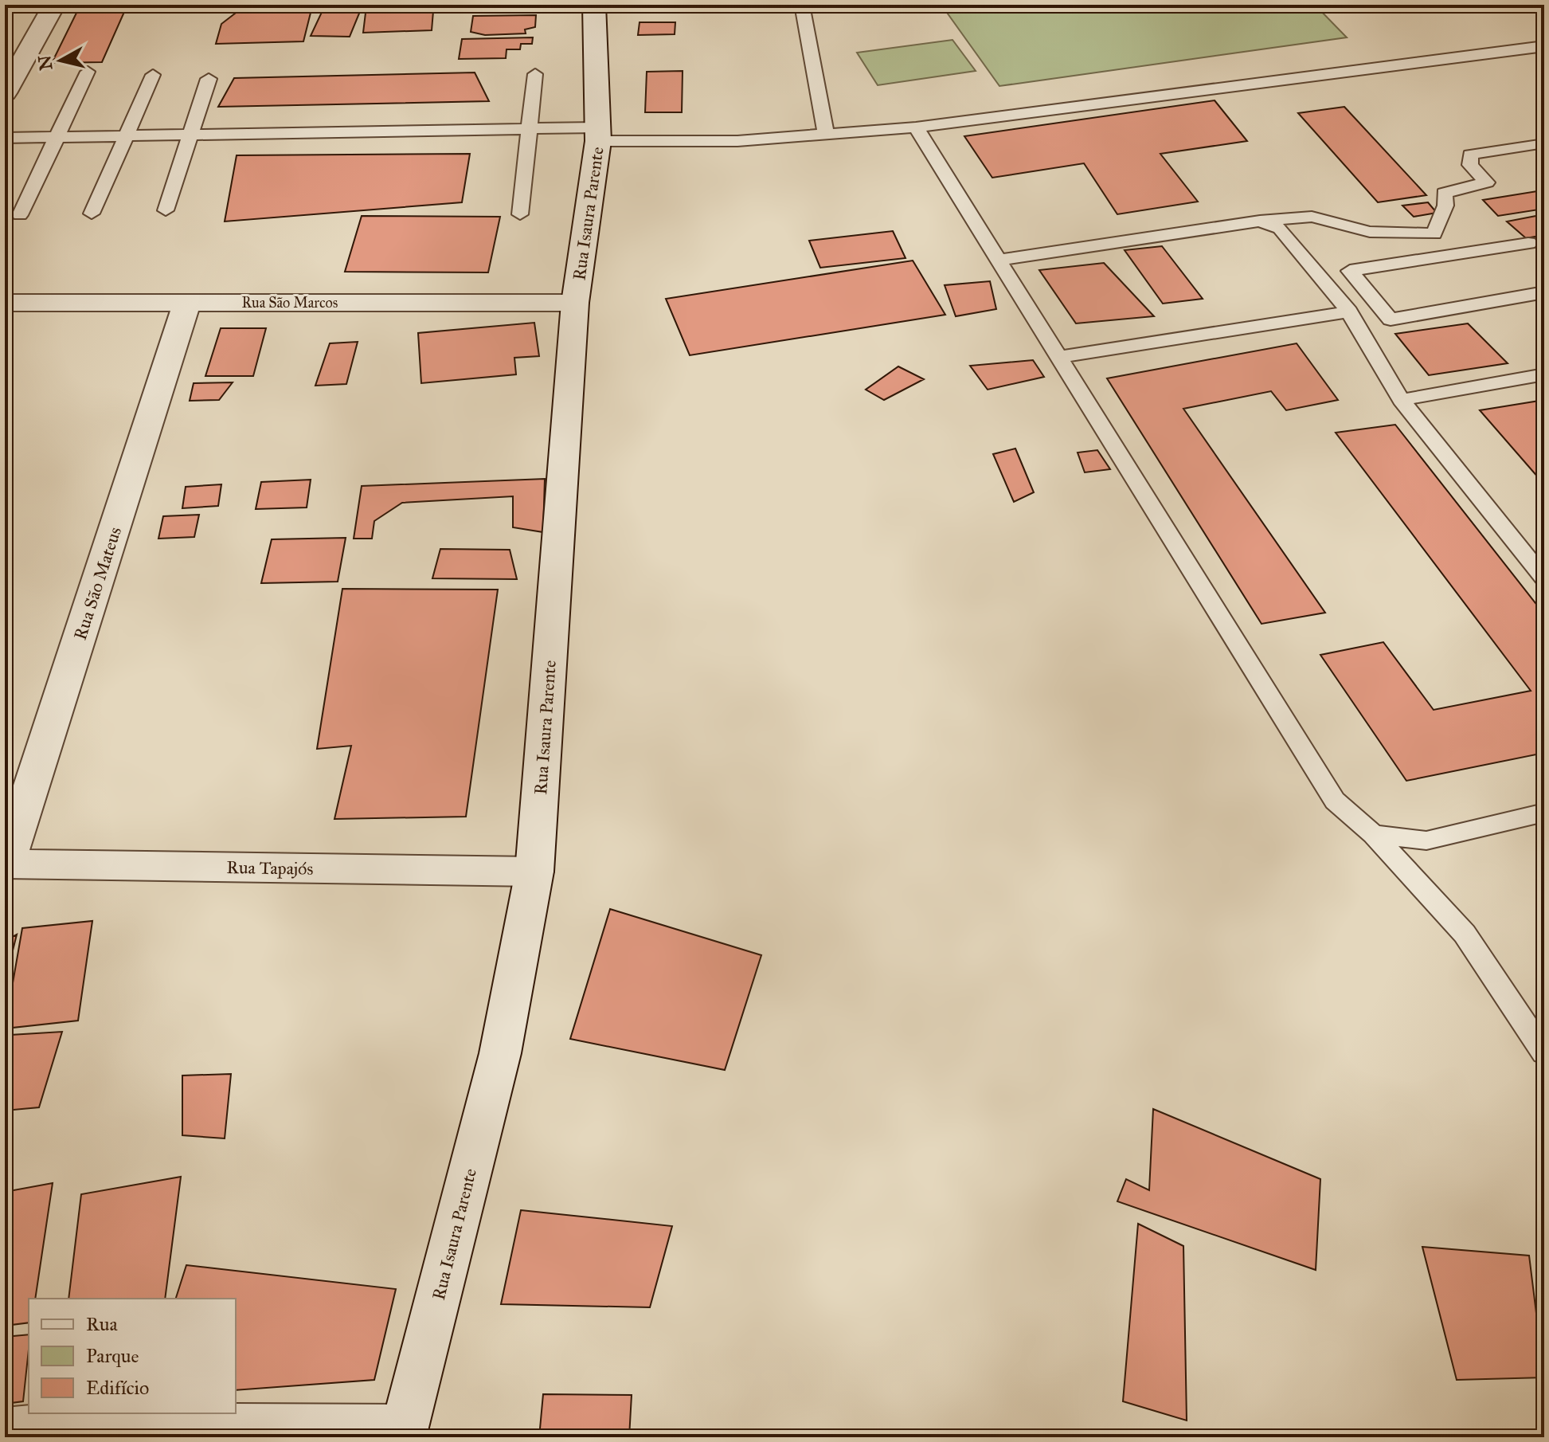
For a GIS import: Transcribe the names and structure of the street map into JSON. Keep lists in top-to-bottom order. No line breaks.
{"streets":{"street":["Rua Isaura Parente","Rua São Marcos","Rua São Mateus","Rua Tapajós"]},"crossings":[["Rua Isaura Parente","Rua São Marcos"],["Rua Isaura Parente","Rua Tapajós"],["Rua São Marcos","Rua São Mateus"],["Rua São Mateus","Rua Tapajós"]],"legend":["Rua","Parque","Edifício"],"north":"left"}
